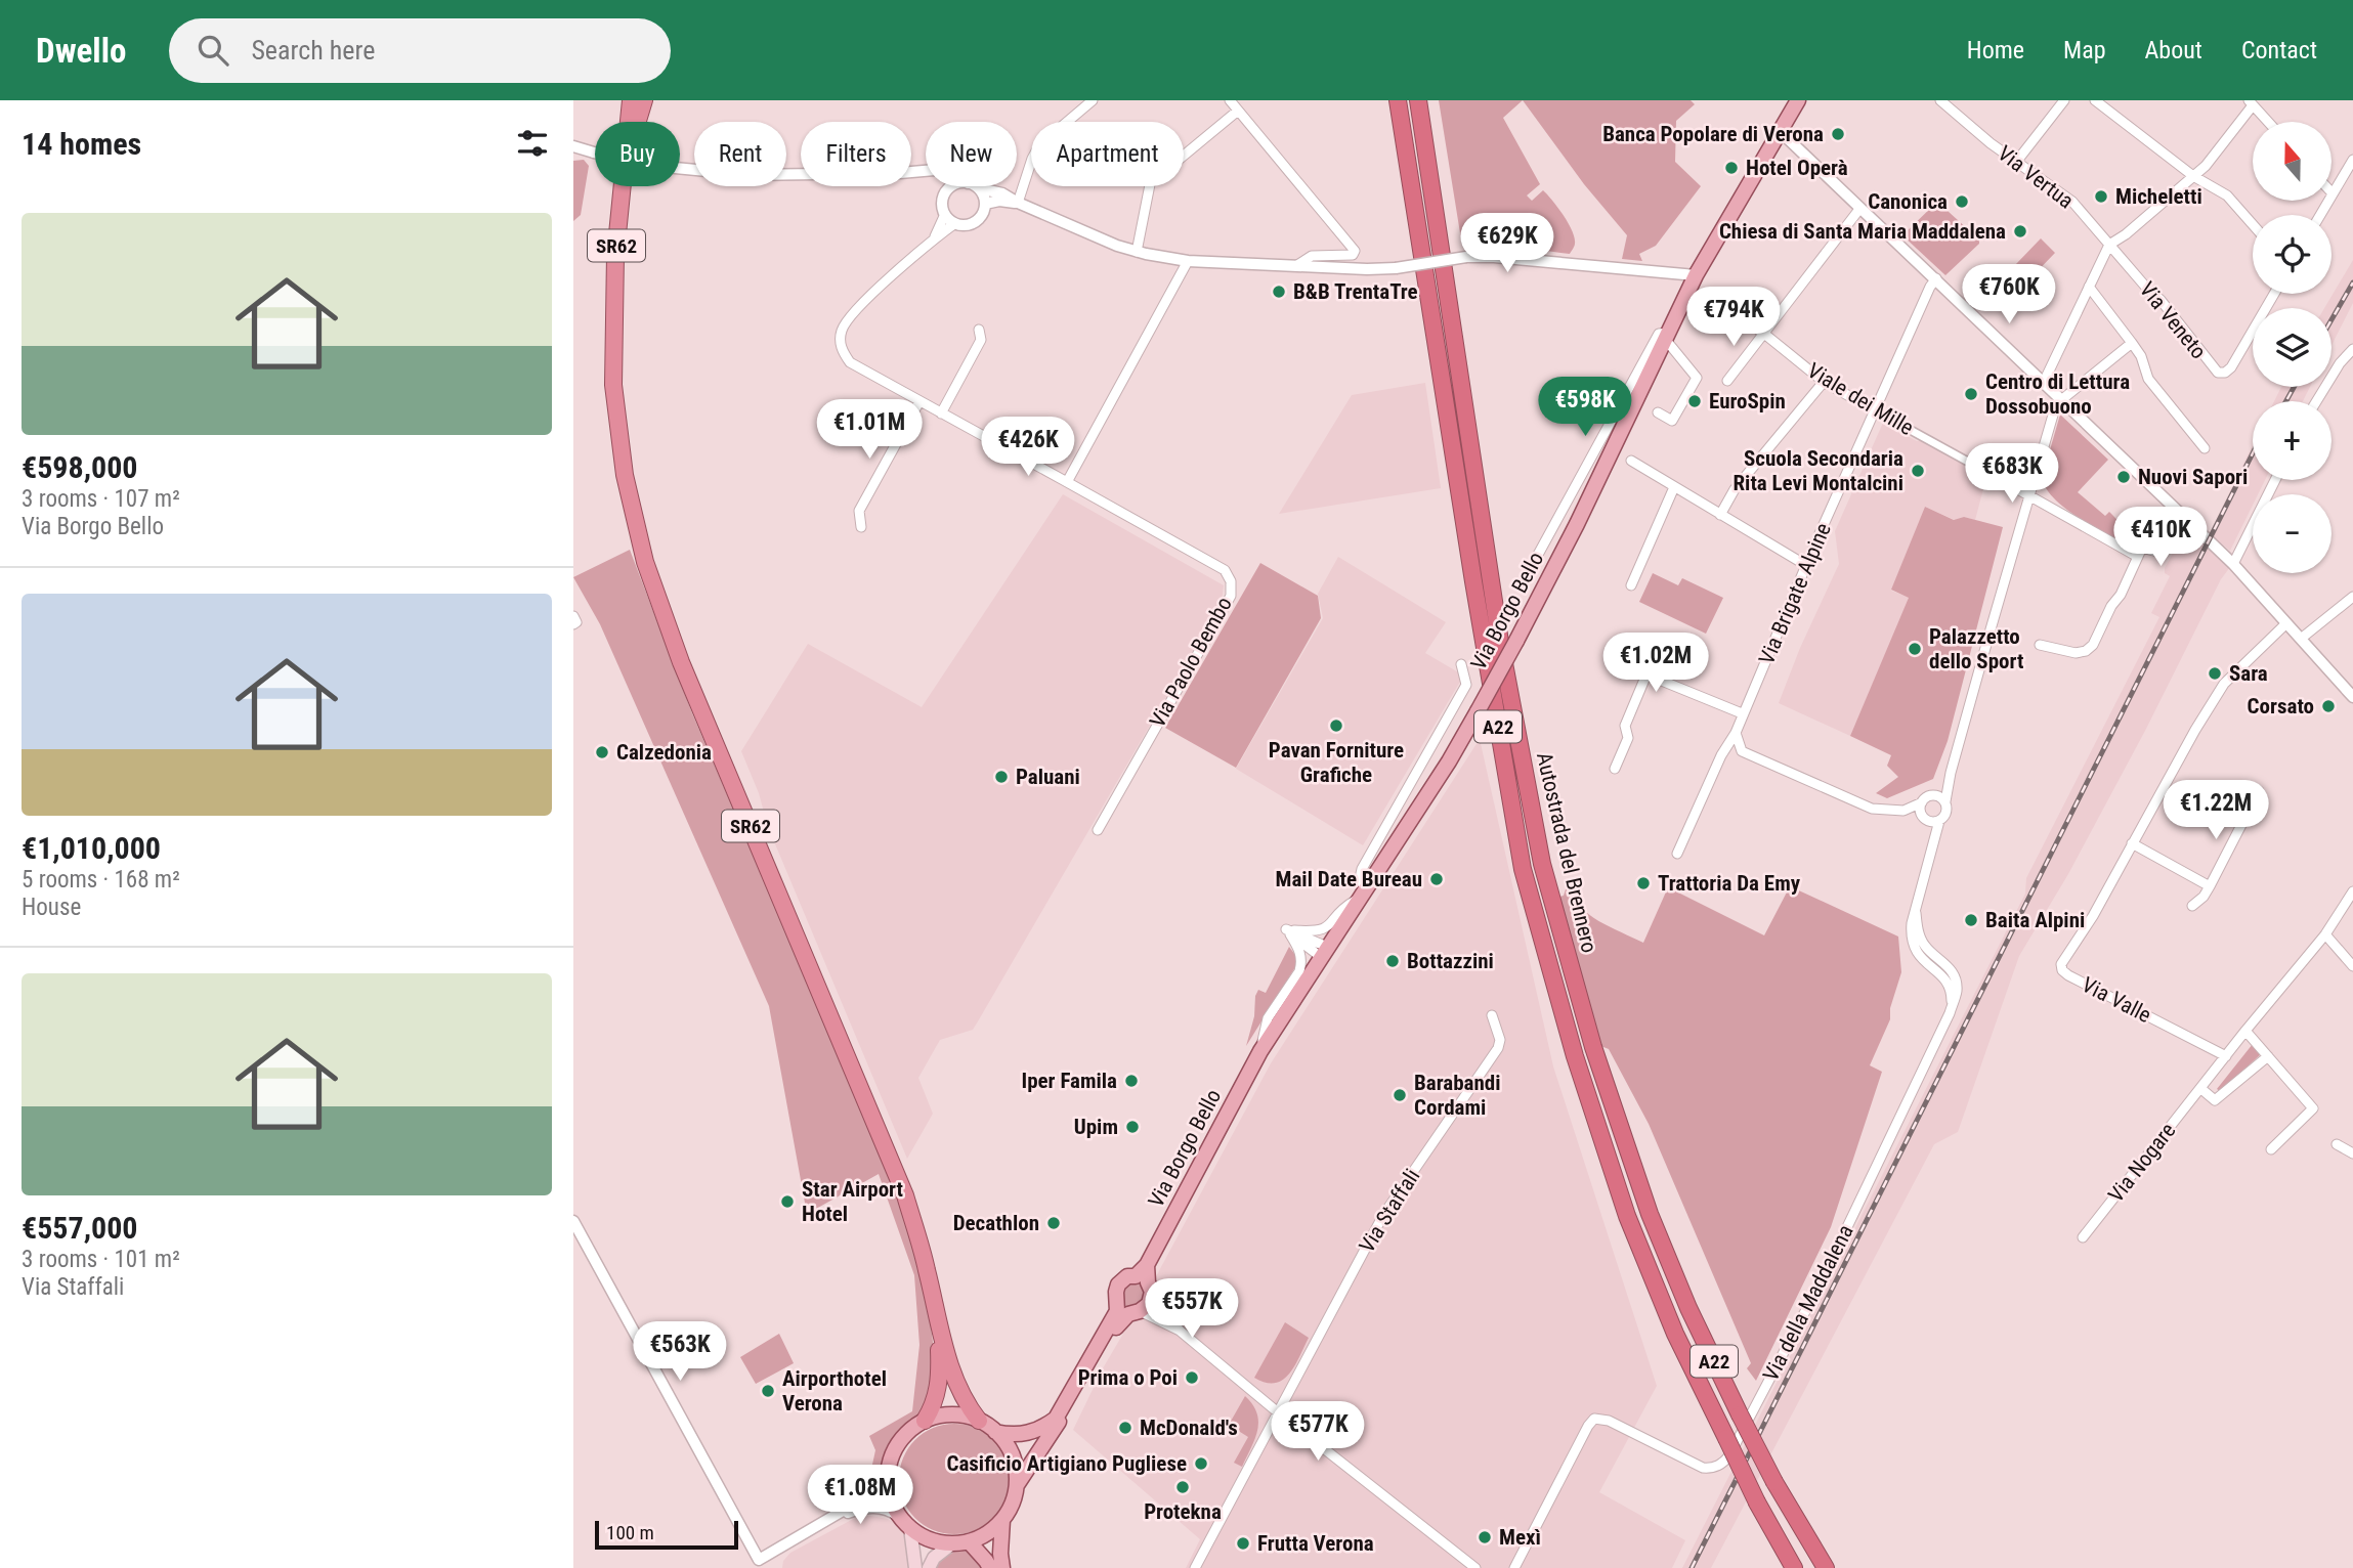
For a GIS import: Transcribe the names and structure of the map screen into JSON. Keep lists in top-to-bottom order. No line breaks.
{"streets":{"highway":["SR62","A22","Autostrada del Brennero"],"main road":["Via Borgo Bello"],"street":["Via Vertua","Via Veneto","Viale dei Mille","Via Brigate Alpine","Via Paolo Bembo","Via Valle","Via Nogare","Via Staffali","Via della Maddalena"]},"crossings":[["Via Vertua","Via Veneto"],["SR62","Via Borgo Bello"],["Viale dei Mille","Via Brigate Alpine"],["Viale dei Mille","Via della Maddalena"],["Via Valle","Via Nogare"]],"places":["Banca Popolare di Verona","Hotel Operà","Micheletti","Canonica","Chiesa di Santa Maria Maddalena","B&B TrentaTre","Centro di Lettura Dossobuono","EuroSpin","Scuola Secondaria Rita Levi Montalcini","Nuovi Sapori","Palazzetto dello Sport","Sara","Corsato","Pavan Forniture Grafiche","Calzedonia","Paluani","Mail Date Bureau","Trattoria Da Emy","Baita Alpini","Bottazzini","Iper Famila","Barabandi Cordami","Upim","Star Airport Hotel","Decathlon","Prima o Poi","Airporthotel Verona","McDonald's","Casificio Artigiano Pugliese","Protekna","Mexì","Frutta Verona"],"scale_bar":"100 m","north":"top","page":{"header":"Dwello","search":"Search here","nav":["Home","Map","About","Contact"],"heading":"14 homes","map_buttons":["+","−"],"chip":["Buy","Rent","Filters","New","Apartment"],"list":[{"name":"€598,000","note":"3 rooms · 107 m² · Via Borgo Bello"},{"name":"€1,010,000","note":"5 rooms · 168 m² · House"},{"name":"€557,000","note":"3 rooms · 101 m² · Via Staffali"}],"price":["€629K","€760K","€794K","€598K","€1.01M","€426K","€683K","€410K","€1.02M","€1.22M","€557K","€563K","€577K","€1.08M"],"scale":"100 m"}}
